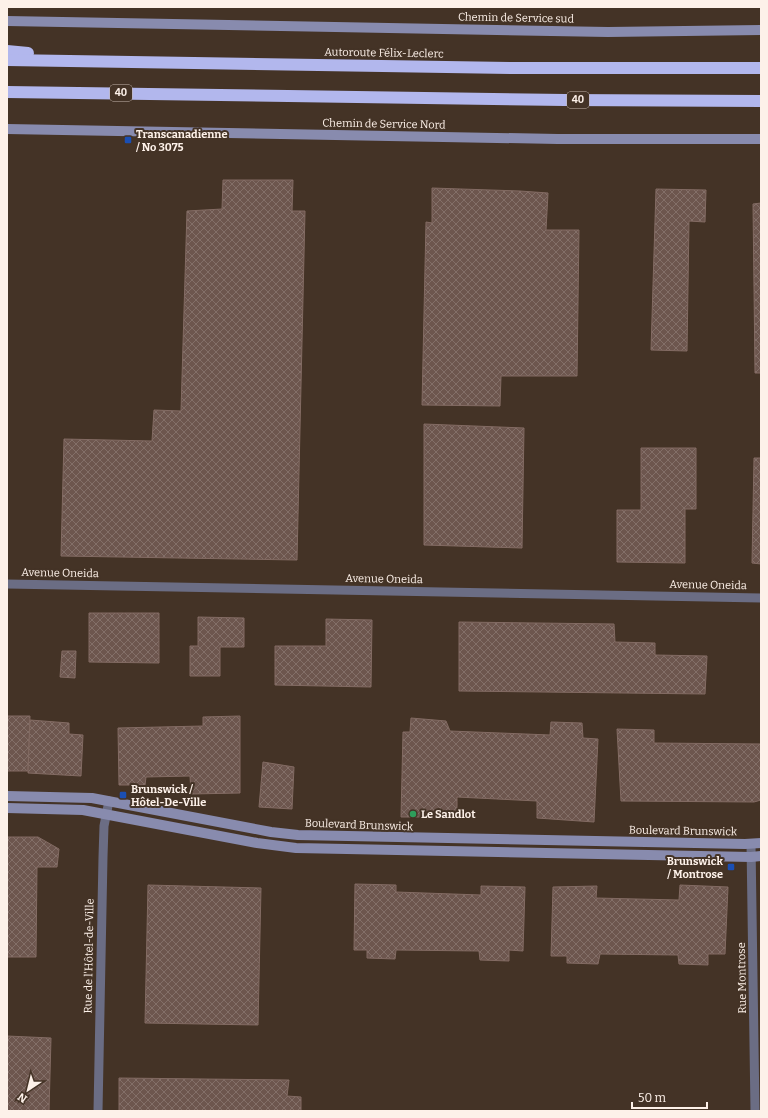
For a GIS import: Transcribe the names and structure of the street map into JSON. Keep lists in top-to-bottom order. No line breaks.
{"streets":{"highway":["Autoroute Félix-Leclerc","40"],"main road":["Chemin de Service sud","Chemin de Service Nord","Boulevard Brunswick"],"street":["Avenue Oneida","Rue de l'Hôtel-de-Ville","Rue Montrose"]},"crossings":[["Boulevard Brunswick","Rue de l'Hôtel-de-Ville"],["Boulevard Brunswick","Rue Montrose"]],"places":{"transit":["Transcanadienne / No 3075","Brunswick / Hôtel-De-Ville","Brunswick / Montrose"],"other":["Le Sandlot"]},"scale_bar":"50 m","north":"bottom left"}
